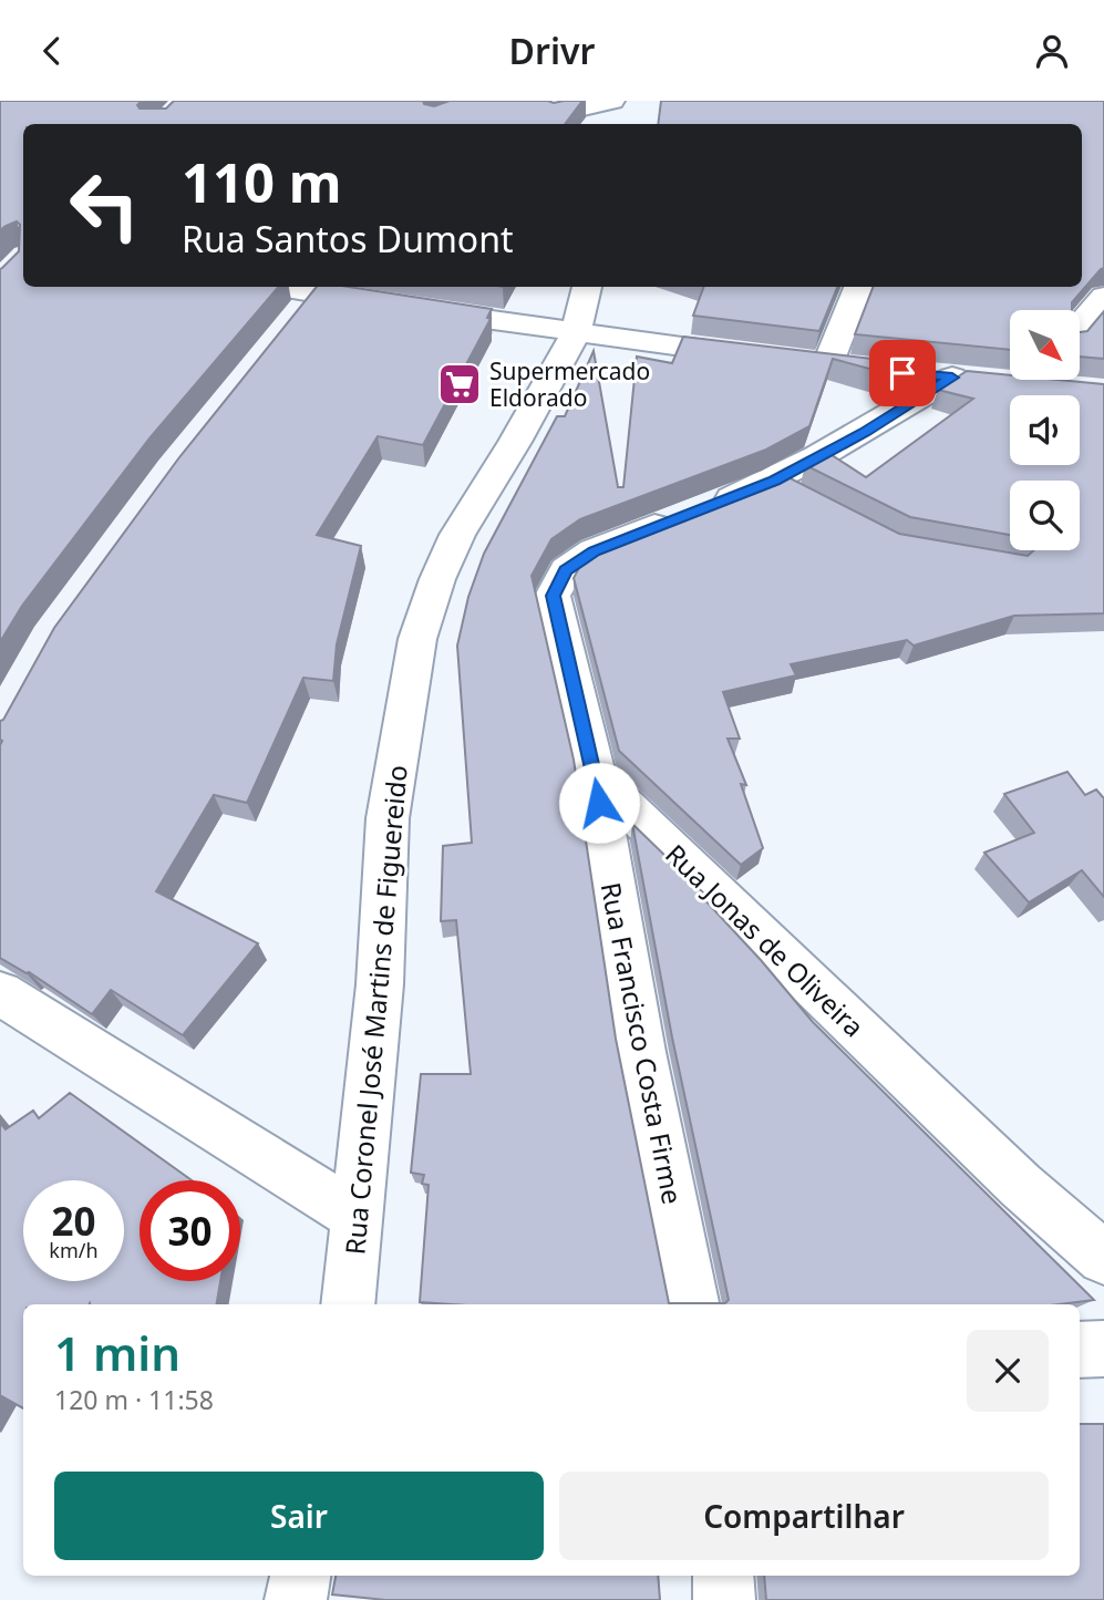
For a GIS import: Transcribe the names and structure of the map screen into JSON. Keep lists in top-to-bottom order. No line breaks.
{"streets":{"street":["Rua Jonas de Oliveira","Rua Coronel José Martins de Figuereido","Rua Francisco Costa Firme"]},"crossings":[["Rua Jonas de Oliveira","Rua Francisco Costa Firme"]],"places":{"supermarket":["Supermercado Eldorado"]},"north":"bottom right","page":{"header":"Drivr","turn":["110 m","Rua Santos Dumont"],"speed":"20 km/h","limit":"30","heading":["1 min","120 m · 11:58"],"buttons":["Sair","Compartilhar"]}}
